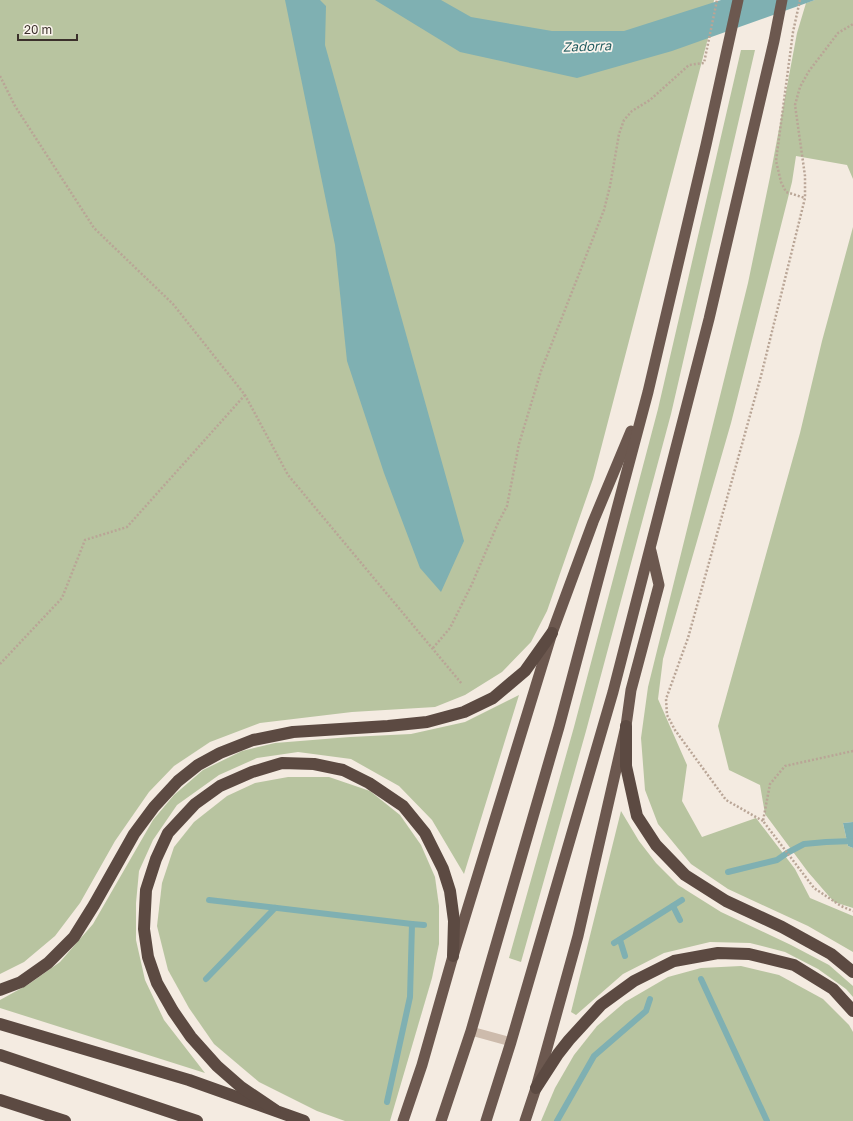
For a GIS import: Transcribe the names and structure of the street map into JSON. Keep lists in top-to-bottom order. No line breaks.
{"water":["Zadorra"],"scale_bar":"20 m"}
